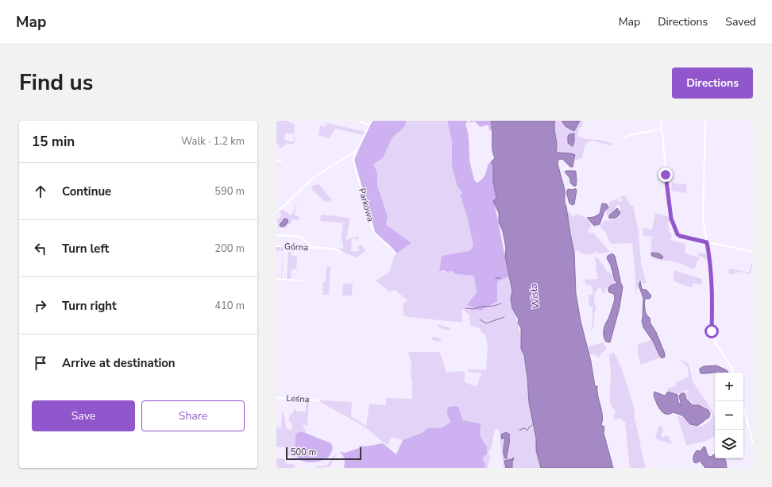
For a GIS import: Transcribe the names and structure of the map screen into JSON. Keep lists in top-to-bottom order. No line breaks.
{"streets":{"street":["Parkowa","Górna","Leśna"]},"water":["Wisła"],"scale_bar":"500 m","page":{"header":"Map","nav":["Map","Directions","Saved"],"title":"Find us","buttons":["Directions",["Save","Share"]],"heading":["15 min","Walk · 1.2 km"],"list":[["Continue","590 m"],["Turn left","200 m"],["Turn right","410 m"],"Arrive at destination"],"map_buttons":["+","−"],"scale":"500 m"}}
